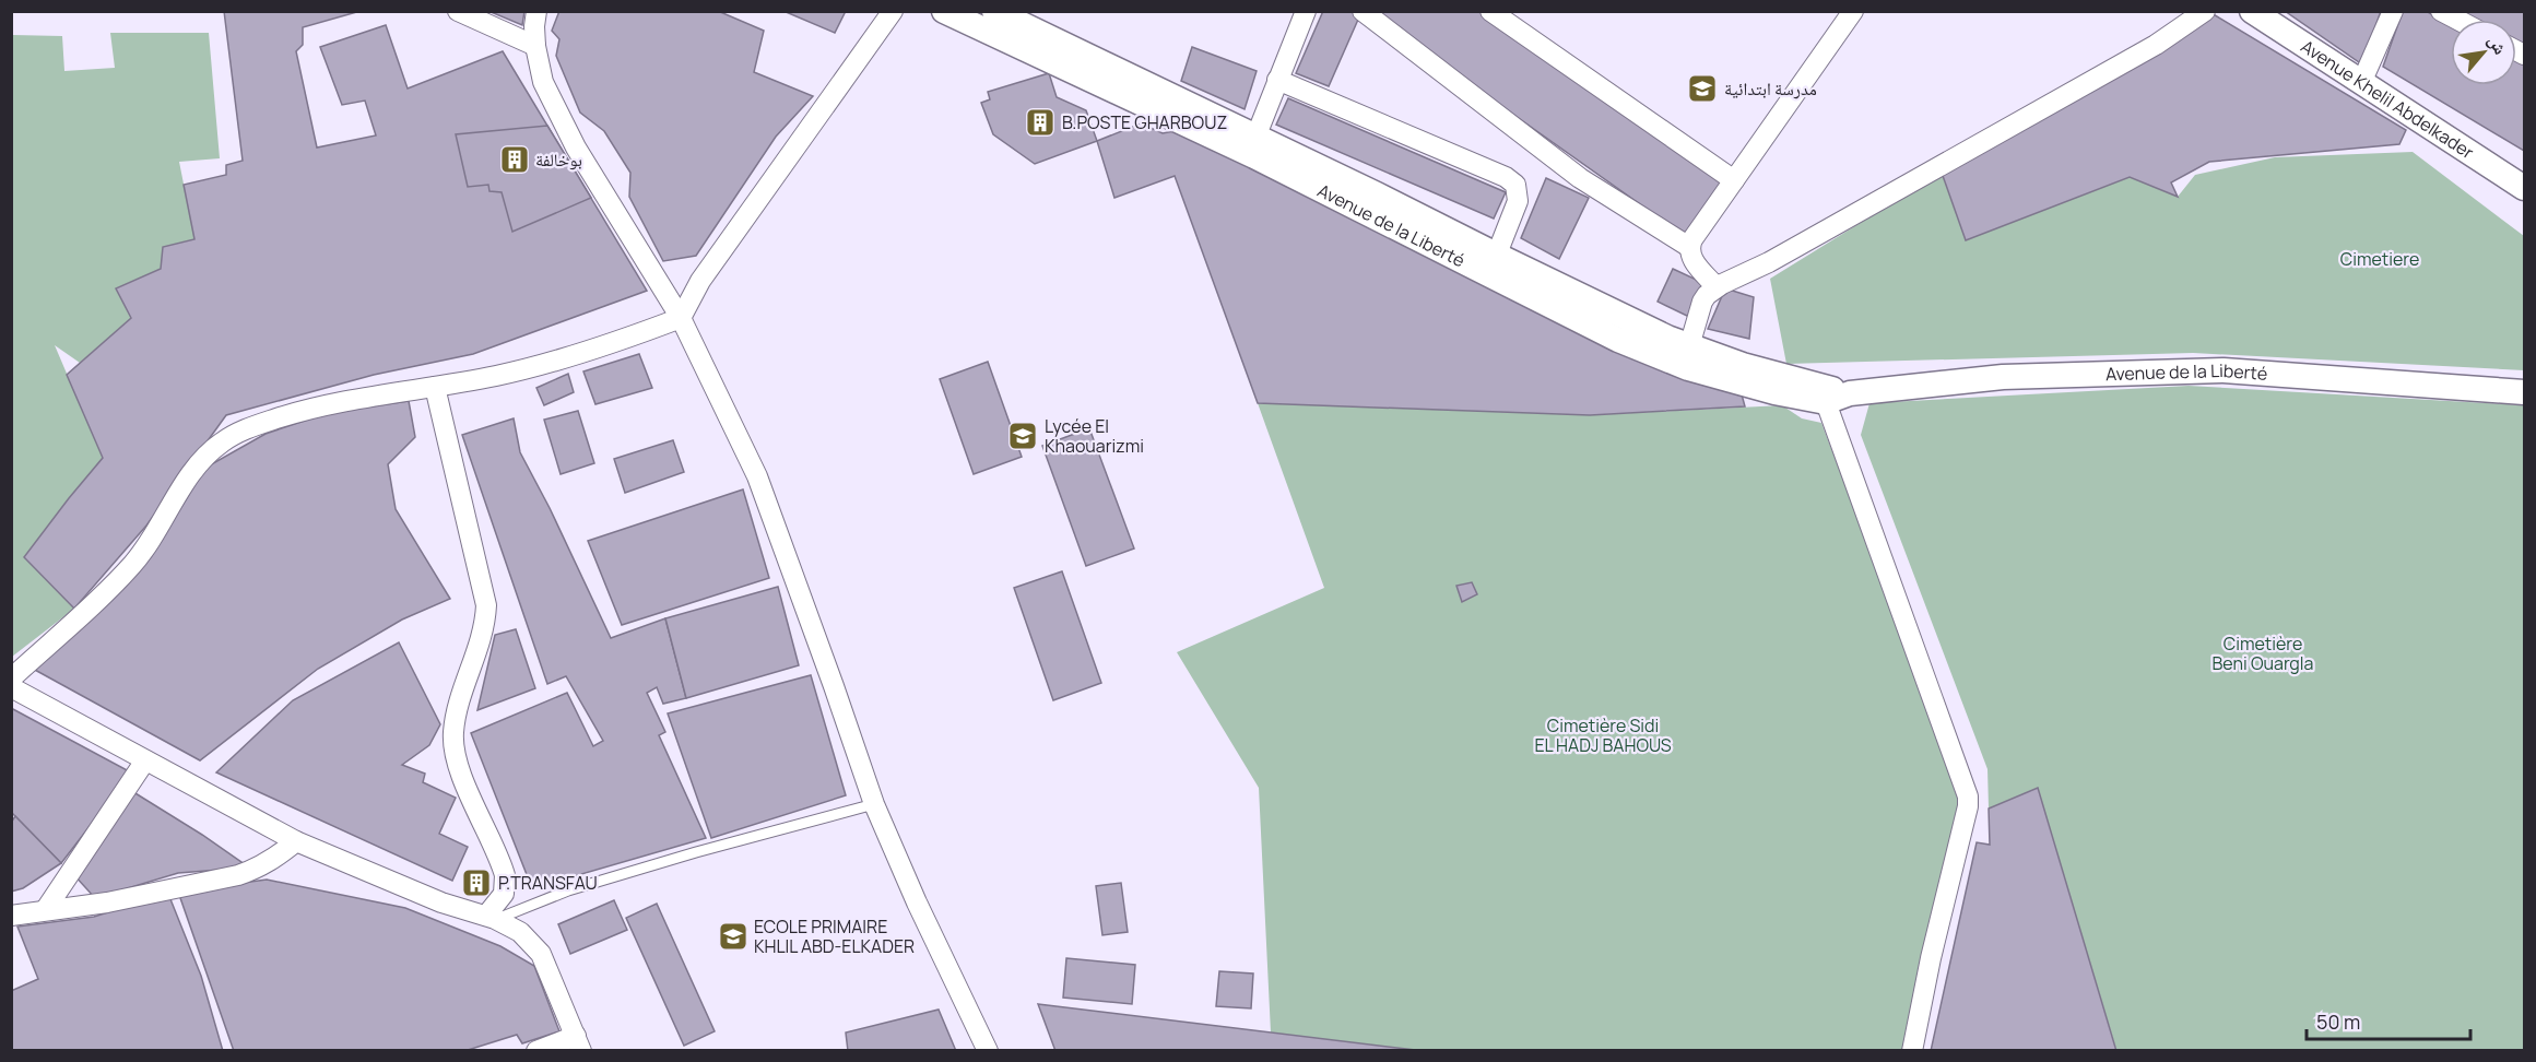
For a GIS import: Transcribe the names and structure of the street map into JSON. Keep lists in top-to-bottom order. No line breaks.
{"streets":{"street":["Avenue Khelil Abdelkader","Avenue de la Liberté"]},"parks":["Cimetiere","Cimetière Beni Ouargla","Cimetière Sidi EL HADJ BAHOUS"],"places":{"school or university":["مدرسة ابتدائية","Lycée El Khaouarizmi","ECOLE PRIMAIRE KHLIL ABD-ELKADER"],"building":["B.POSTE GHARBOUZ","بوخالفة","P.TRANSFAU"]},"scale_bar":"50 m","north":"top right"}
